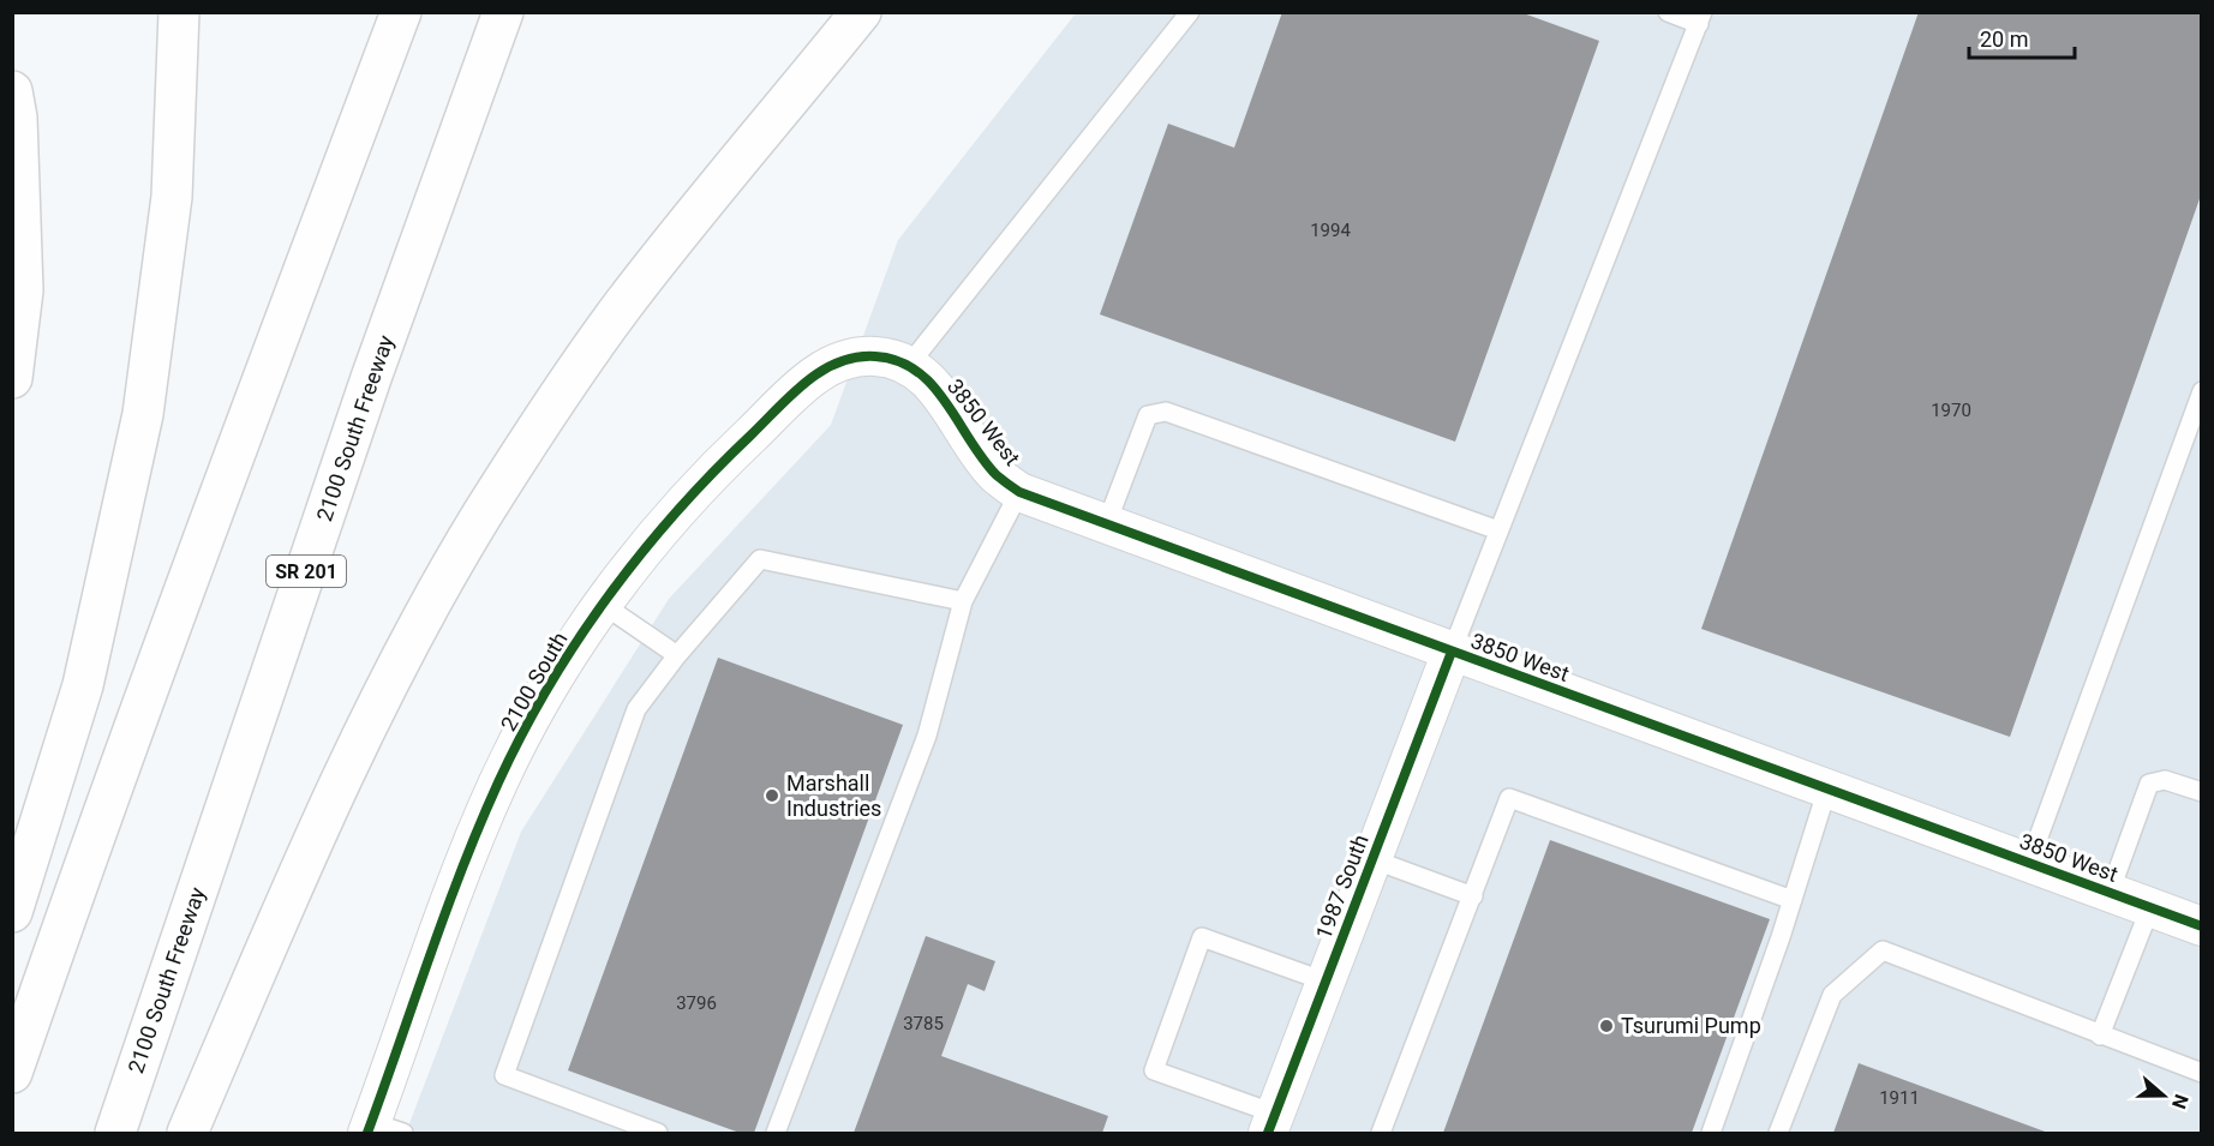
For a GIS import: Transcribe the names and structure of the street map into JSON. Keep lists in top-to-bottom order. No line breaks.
{"streets":{"main road":["2100 South Freeway","SR 201"],"street":["3850 West","2100 South","1987 South"]},"crossings":[["3850 West","2100 South"],["3850 West","1987 South"]],"places":["Marshall Industries","Tsurumi Pump"],"house_numbers":["1994","1970","3796","3785","1911"],"scale_bar":"20 m","north":"right"}
